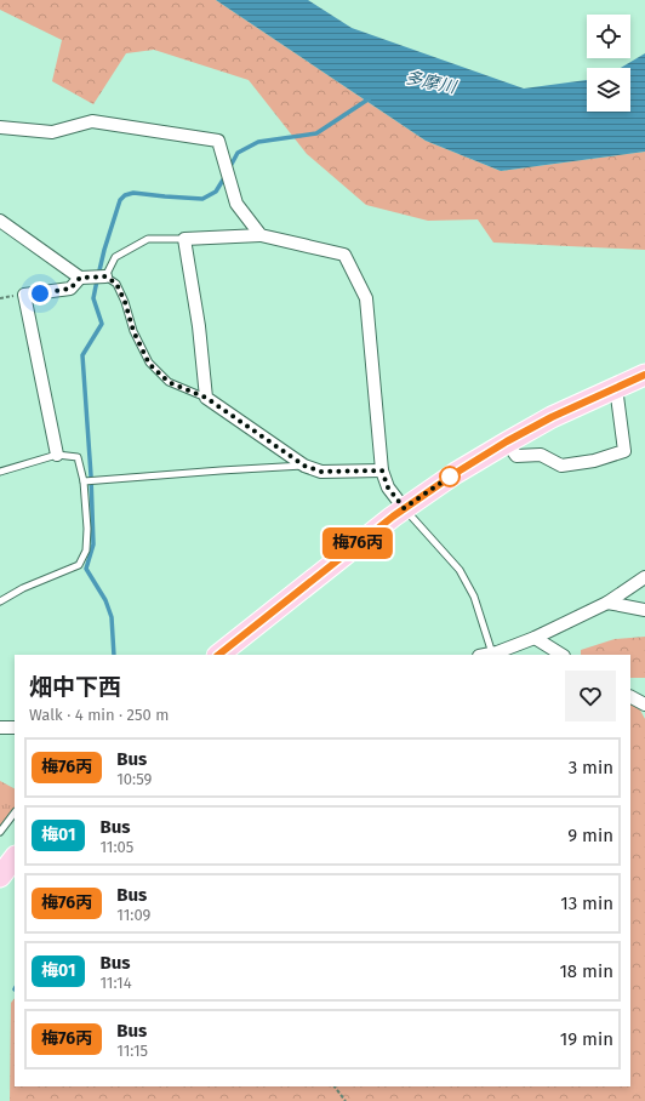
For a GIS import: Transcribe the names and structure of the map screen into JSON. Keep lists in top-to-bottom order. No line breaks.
{"water":["多摩川"],"lines":["bus line 梅76丙"],"page":{"on_map":"梅76丙","heading":["畑中下西","Walk · 4 min · 250 m"],"list":[{"mark":"梅76丙","name":"Bus","note":"10:59","value":"3 min"},{"mark":"梅01","name":"Bus","note":"11:05","value":"9 min"},{"mark":"梅76丙","name":"Bus","note":"11:09","value":"13 min"},{"mark":"梅01","name":"Bus","note":"11:14","value":"18 min"},{"mark":"梅76丙","name":"Bus","note":"11:15","value":"19 min"}]}}
